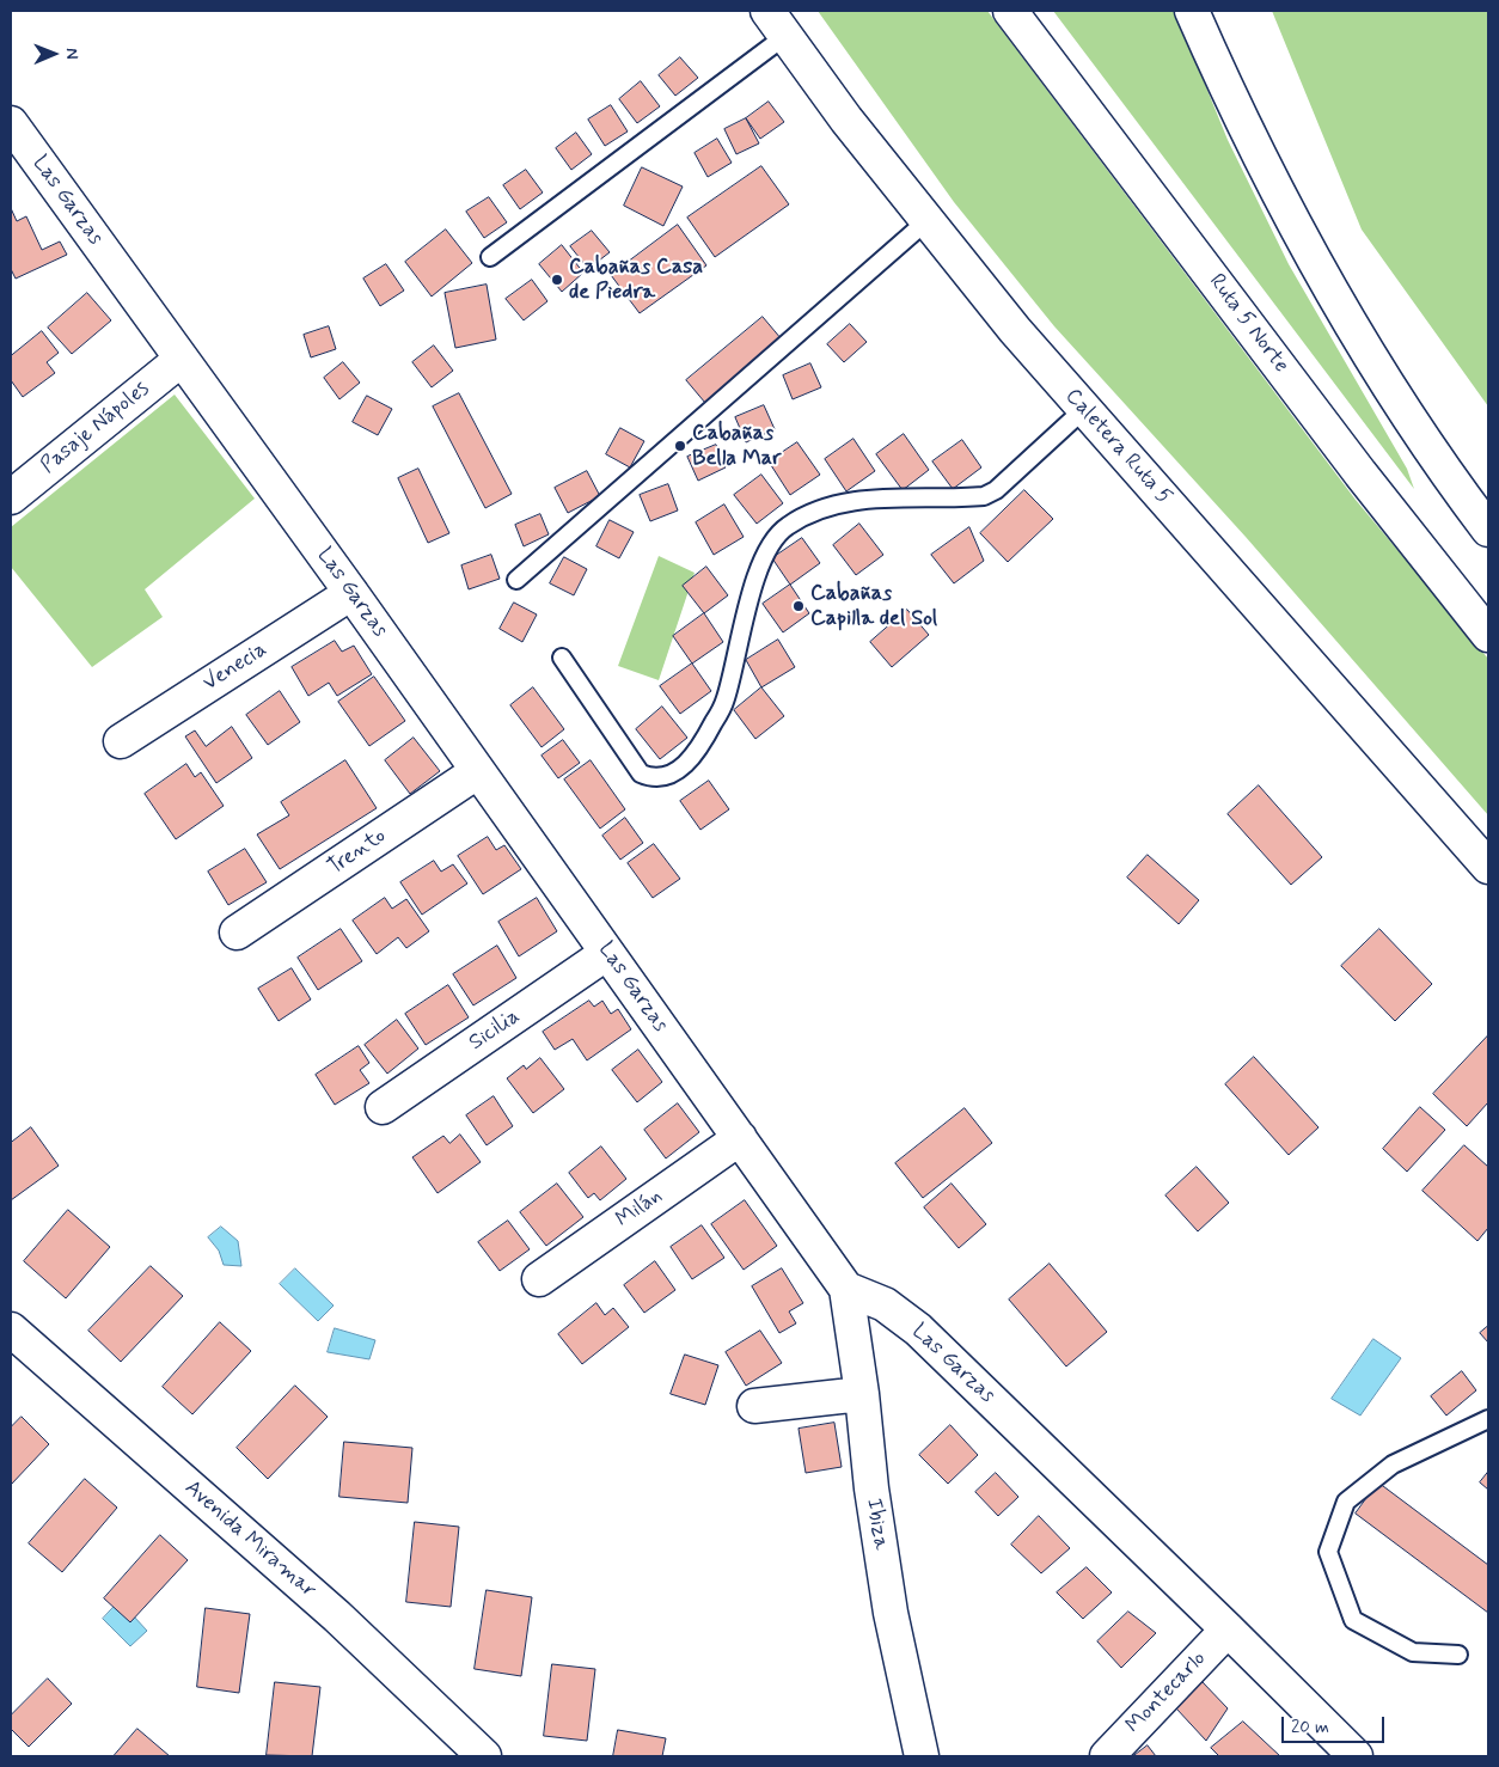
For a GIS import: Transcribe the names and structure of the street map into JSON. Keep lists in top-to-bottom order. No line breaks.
{"streets":{"main road":["Las Garzas","Ruta 5 Norte","Pasaje Nápoles","Caletera Ruta 5","Venecia","Trento","Sicilia","Milán","Ibiza","Avenida Miramar","Montecarlo"]},"crossings":[["Las Garzas","Pasaje Nápoles"],["Las Garzas","Venecia"],["Las Garzas","Trento"],["Las Garzas","Sicilia"],["Las Garzas","Milán"],["Las Garzas","Ibiza"],["Las Garzas","Montecarlo"]],"places":["Cabañas Casa de Piedra","Cabañas Bella Mar","Cabañas Capilla del Sol"],"scale_bar":"20 m","north":"right"}
